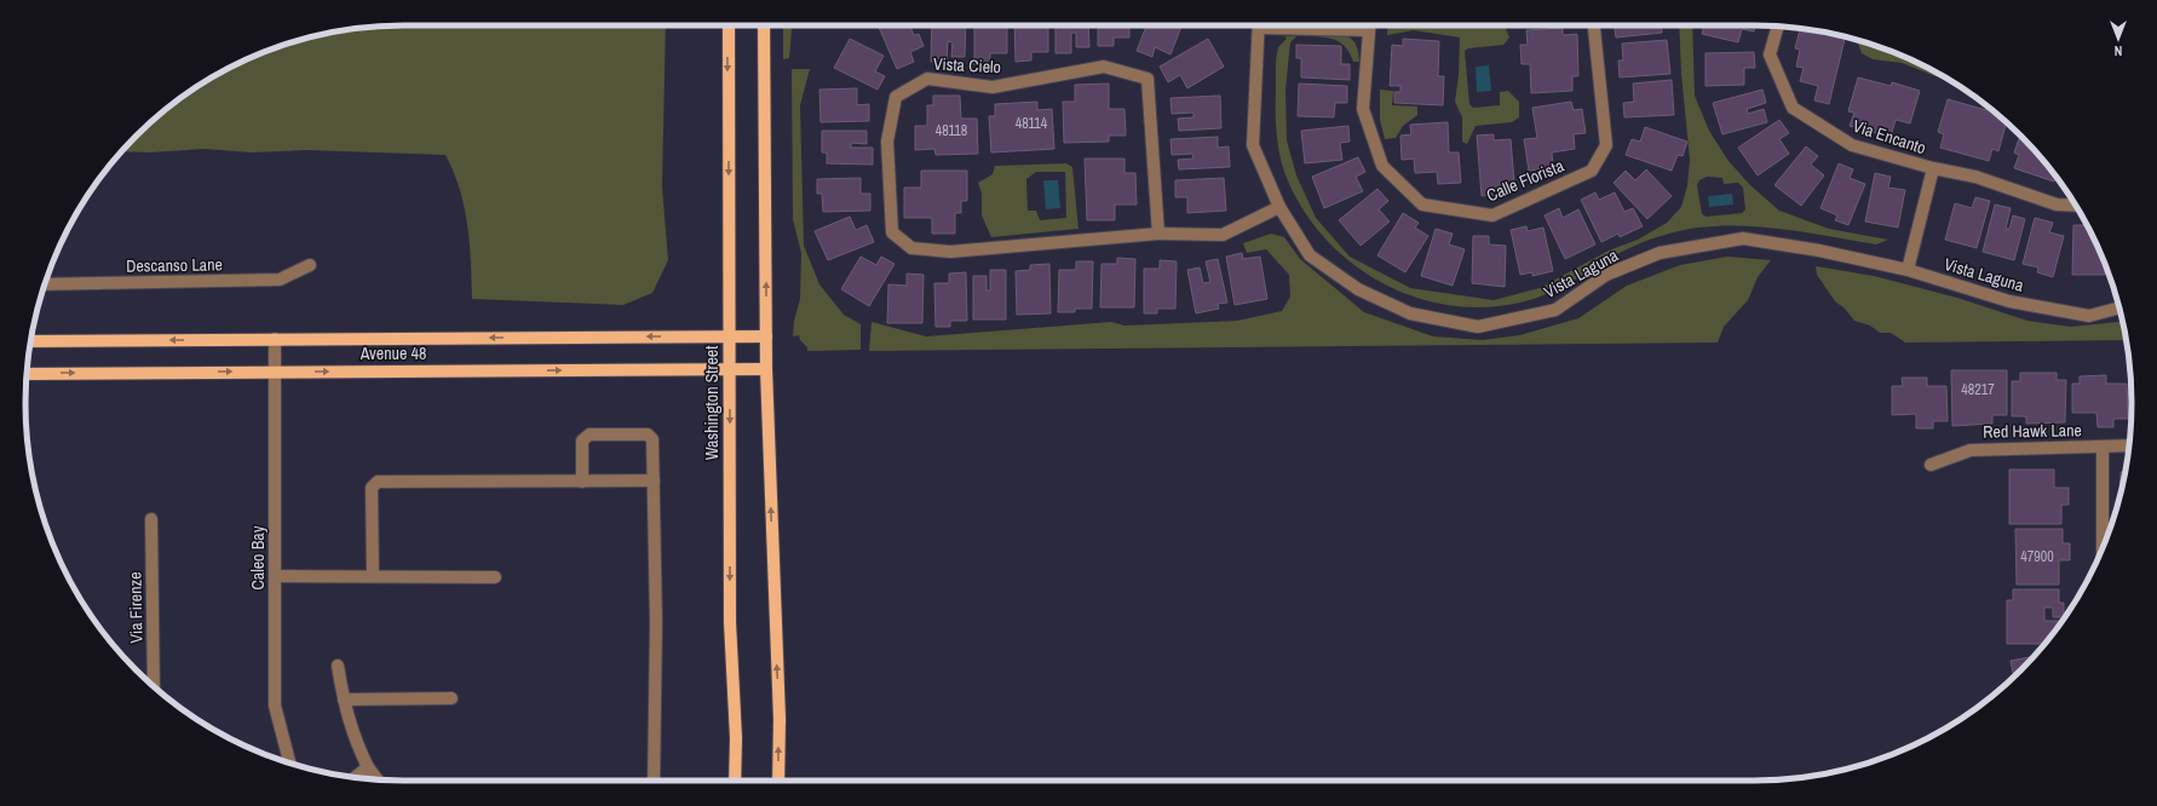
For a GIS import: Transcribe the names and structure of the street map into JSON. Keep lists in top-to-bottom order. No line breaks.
{"streets":{"main road":["Avenue 48","Washington Street"],"street":["Vista Cielo","Via Encanto","Calle Florista","Descanso Lane","Vista Laguna","Red Hawk Lane","Caleo Bay","Via Firenze"]},"crossings":[["Vista Cielo","Vista Laguna"],["Via Encanto","Vista Laguna"],["Avenue 48","Washington Street"],["Avenue 48","Caleo Bay"]],"house_numbers":["48114","48118","48217","47900"],"north":"bottom"}
